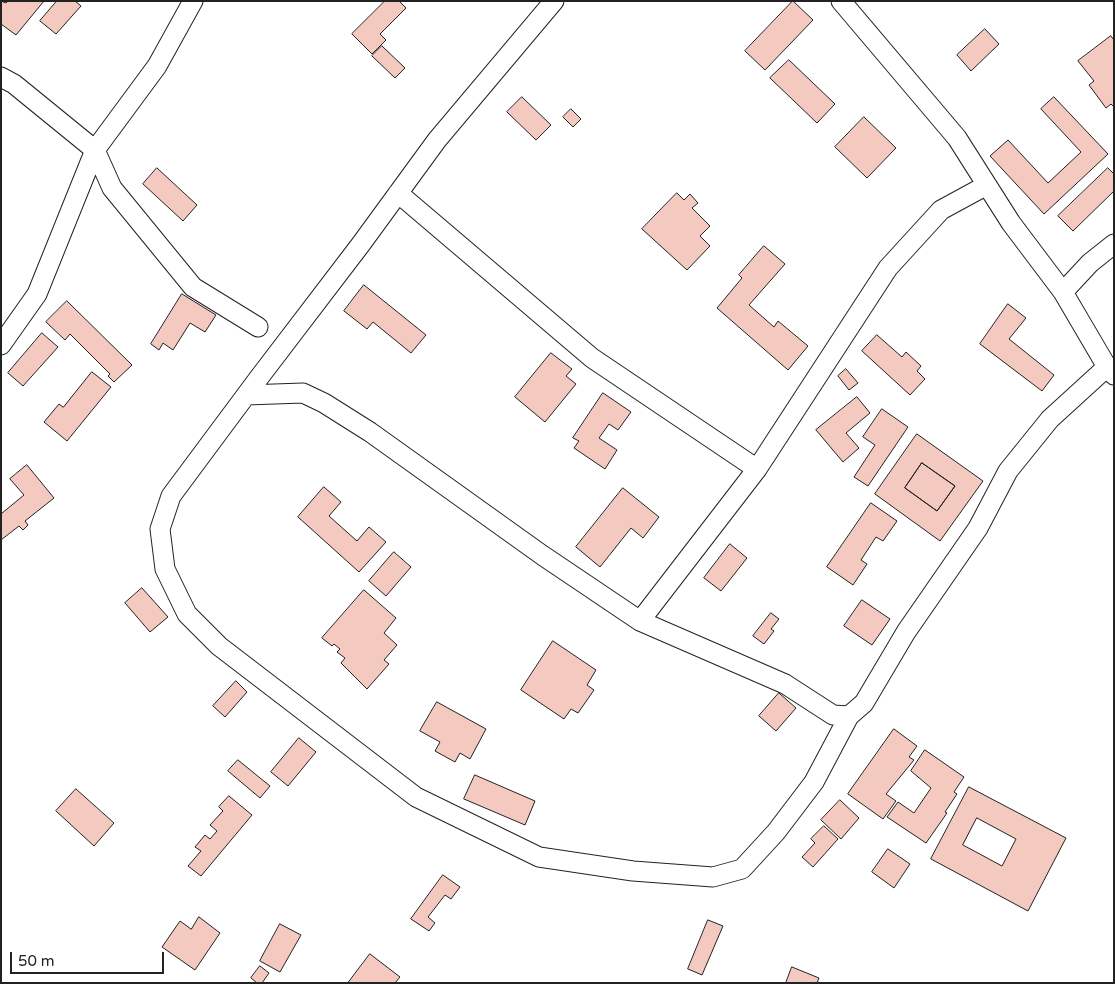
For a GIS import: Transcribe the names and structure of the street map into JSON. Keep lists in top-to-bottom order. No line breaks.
{"scale_bar":"50 m"}
